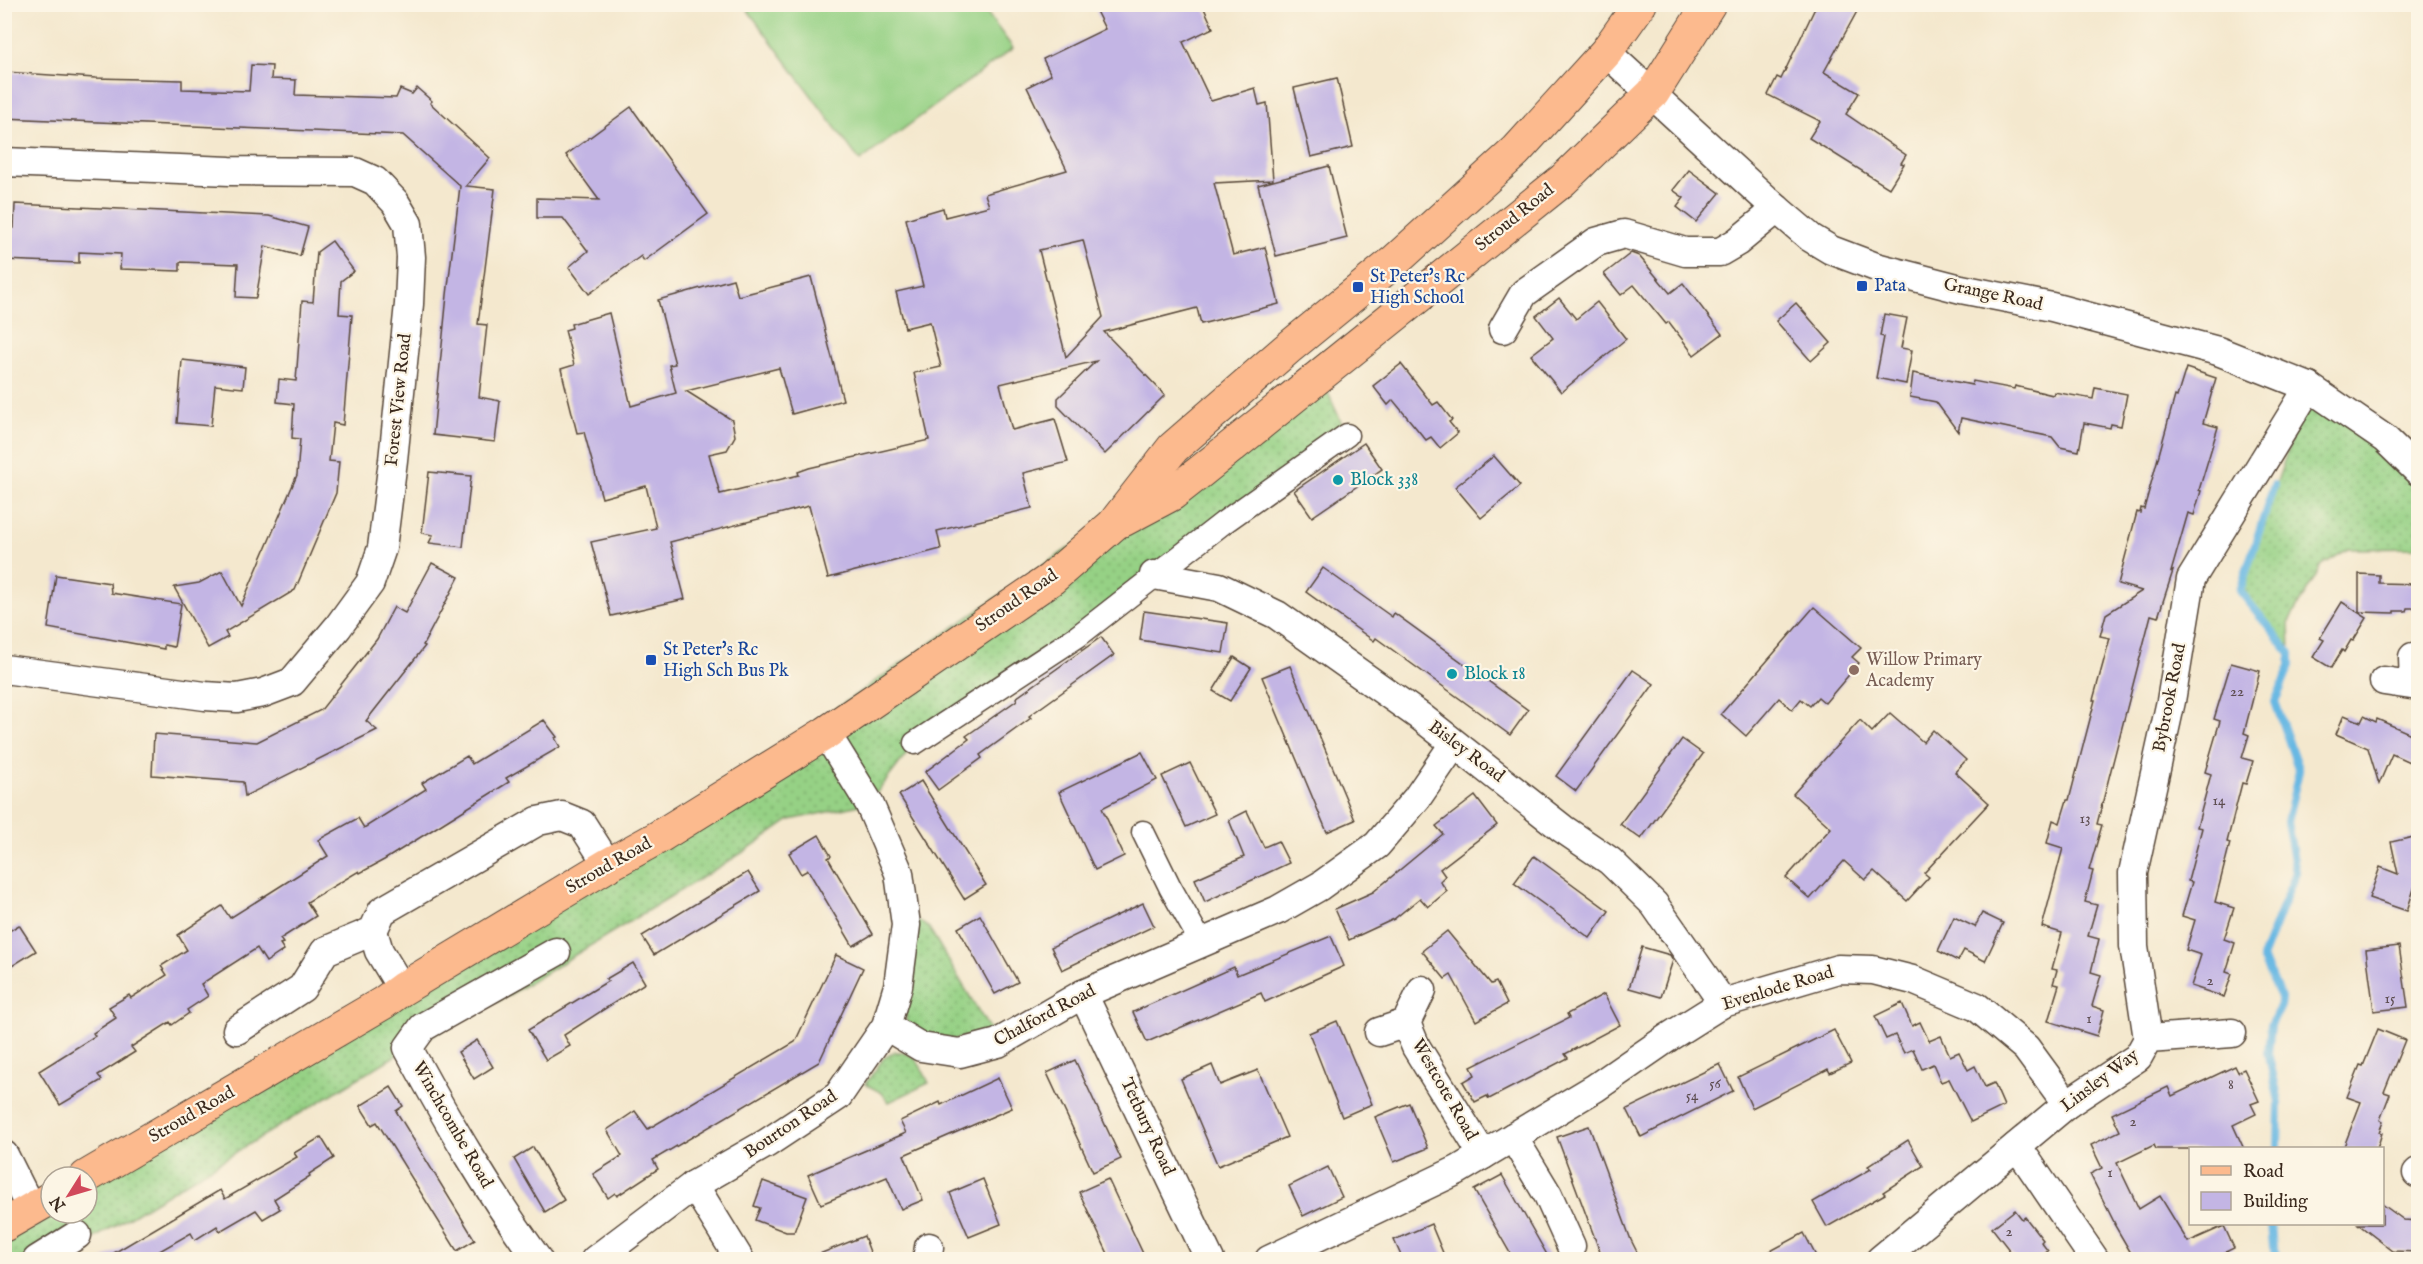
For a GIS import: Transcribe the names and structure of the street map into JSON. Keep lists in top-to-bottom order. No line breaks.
{"streets":{"main road":["Stroud Road"],"street":["Grange Road","Forest View Road","Bybrook Road","Bisley Road","Evenlode Road","Chalford Road","Linsley Way","Westcote Road","Winchcombe Road","Bourton Road","Tetbury Road"]},"crossings":[["Stroud Road","Grange Road"],["Stroud Road","Bourton Road"],["Grange Road","Bybrook Road"],["Bybrook Road","Linsley Way"],["Bisley Road","Evenlode Road"],["Bisley Road","Chalford Road"],["Evenlode Road","Linsley Way"],["Evenlode Road","Westcote Road"],["Chalford Road","Bourton Road"],["Chalford Road","Tetbury Road"]],"places":{"transit":["Pata","St Peter's Rc High School","St Peter's Rc High Sch Bus Pk"],"other":["Block 338","Willow Primary Academy","Block 18"]},"house_numbers":["22","14","13","2","15","1","56","8","54","2","1","2"],"legend":["Road","Building"],"north":"bottom left"}
